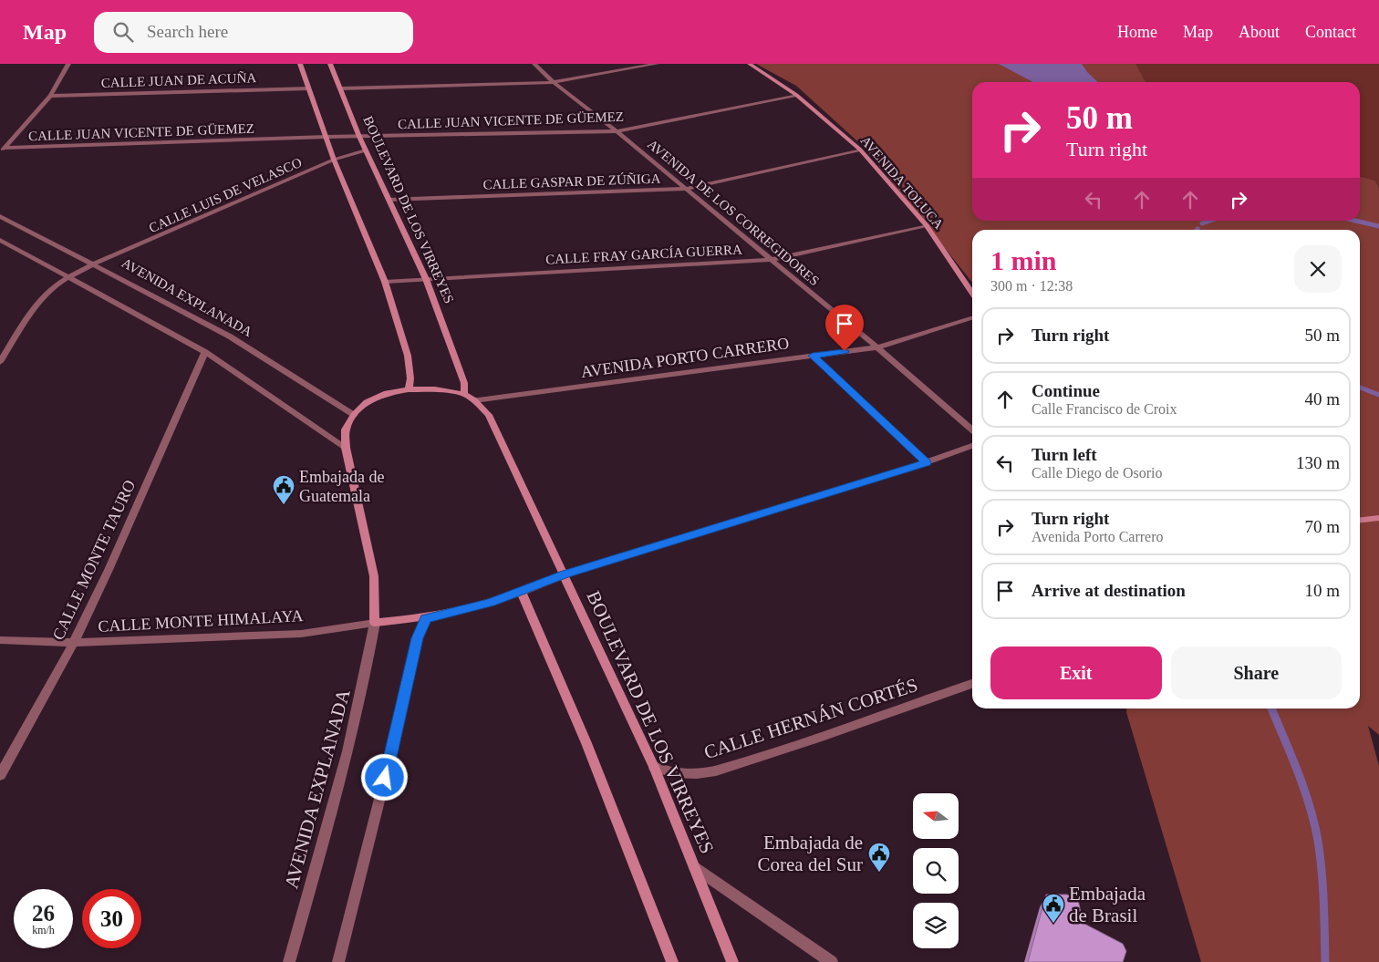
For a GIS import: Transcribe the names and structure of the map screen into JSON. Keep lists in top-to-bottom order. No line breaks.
{"streets":{"street":["CALLE JUAN DE ACUÑA","CALLE JUAN VICENTE DE GÜEMEZ","CALLE GASPAR DE ZÚÑIGA","AVENIDA TOLUCA","CALLE LUIS DE VELASCO","BOULEVARD DE LOS VIRREYES","AVENIDA DE LOS CORREGIDORES","CALLE FRAY GARCÍA GUERRA","AVENIDA EXPLANADA","AVENIDA PORTO CARRERO","CALLE MONTE TAURO","CALLE MONTE HIMALAYA","CALLE HERNÁN CORTÉS"]},"crossings":[["CALLE JUAN VICENTE DE GÜEMEZ","AVENIDA TOLUCA"],["CALLE JUAN VICENTE DE GÜEMEZ","BOULEVARD DE LOS VIRREYES"],["CALLE JUAN VICENTE DE GÜEMEZ","AVENIDA DE LOS CORREGIDORES"],["CALLE GASPAR DE ZÚÑIGA","AVENIDA TOLUCA"],["CALLE GASPAR DE ZÚÑIGA","BOULEVARD DE LOS VIRREYES"],["CALLE GASPAR DE ZÚÑIGA","AVENIDA DE LOS CORREGIDORES"],["AVENIDA TOLUCA","CALLE FRAY GARCÍA GUERRA"],["CALLE LUIS DE VELASCO","BOULEVARD DE LOS VIRREYES"],["CALLE LUIS DE VELASCO","AVENIDA EXPLANADA"],["BOULEVARD DE LOS VIRREYES","CALLE FRAY GARCÍA GUERRA"],["BOULEVARD DE LOS VIRREYES","AVENIDA PORTO CARRERO"],["BOULEVARD DE LOS VIRREYES","CALLE HERNÁN CORTÉS"],["AVENIDA DE LOS CORREGIDORES","CALLE FRAY GARCÍA GUERRA"],["AVENIDA DE LOS CORREGIDORES","AVENIDA PORTO CARRERO"],["AVENIDA EXPLANADA","CALLE MONTE HIMALAYA"],["CALLE MONTE TAURO","CALLE MONTE HIMALAYA"]],"places":{"public building":["Embajada de Guatemala","Embajada de Corea del Sur","Embajada de Brasil"]},"north":"left","page":{"header":"Map","search":"Search here","nav":["Home","Map","About","Contact"],"turn":["50 m","Turn right"],"heading":["1 min","300 m · 12:38"],"list":[{"name":"Turn right","value":"50 m"},{"name":"Continue","note":"Calle Francisco de Croix","value":"40 m"},{"name":"Turn left","note":"Calle Diego de Osorio","value":"130 m"},{"name":"Turn right","note":"Avenida Porto Carrero","value":"70 m"},{"name":"Arrive at destination","value":"10 m"}],"buttons":["Exit","Share"],"speed":"26 km/h","limit":"30"}}
